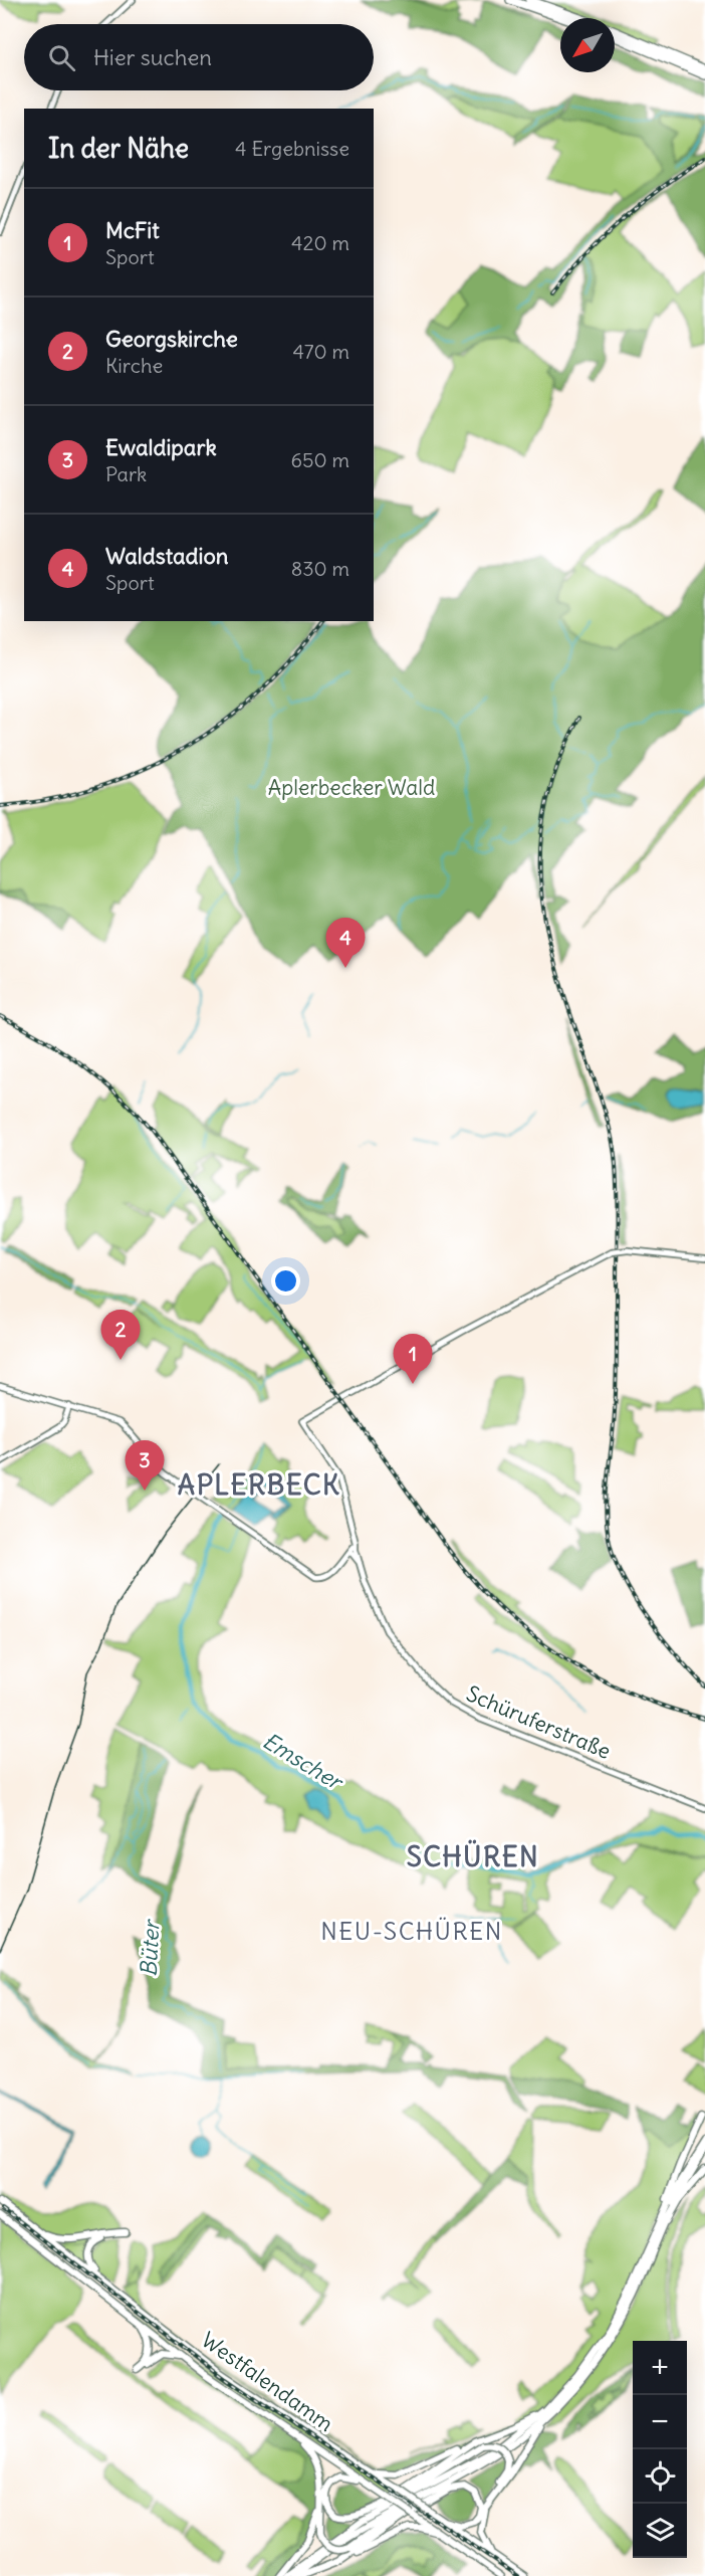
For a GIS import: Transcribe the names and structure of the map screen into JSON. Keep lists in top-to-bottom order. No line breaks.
{"streets":{"highway":["Westfalendamm"],"main road":["Schüruferstraße"]},"districts":["APLERBECK","SCHÜREN","NEU-SCHÜREN"],"water":["Emscher","Büter"],"parks":["Aplerbecker Wald"],"north":"bottom left","page":{"search":"Hier suchen","heading":["In der Nähe","4 Ergebnisse"],"list":[{"mark":"1","name":"McFit","note":"Sport","value":"420 m"},{"mark":"2","name":"Georgskirche","note":"Kirche","value":"470 m"},{"mark":"3","name":"Ewaldipark","note":"Park","value":"650 m"},{"mark":"4","name":"Waldstadion","note":"Sport","value":"830 m"}],"pins":["4","2","1","3"],"map_buttons":["+","−"]}}
